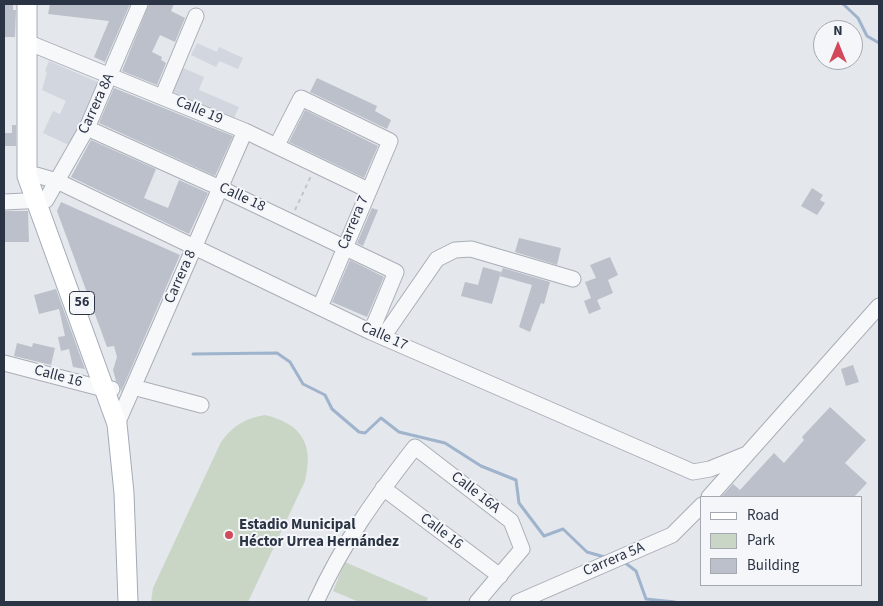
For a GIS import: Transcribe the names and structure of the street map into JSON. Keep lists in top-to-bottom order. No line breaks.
{"streets":{"main road":["56"],"street":["Carrera 8A","Calle 19","Calle 18","Carrera 7","Carrera 8","Calle 17","Calle 16","Calle 16A","Carrera 5A"]},"crossings":[["Carrera 8A","Calle 19"],["Carrera 8A","Calle 18"],["Carrera 8A","56"],["Carrera 8A","Calle 17"],["Calle 19","Carrera 7"],["Calle 19","Carrera 8"],["Calle 19","56"],["Calle 18","Carrera 7"],["Calle 18","Carrera 8"],["Calle 18","Calle 17"],["Carrera 7","Calle 17"],["Carrera 8","56"],["Carrera 8","Calle 17"],["56","Calle 17"],["56","Calle 16"],["Calle 16","Calle 16A"]],"places":["Estadio Municipal Héctor Urrea Hernández"],"legend":["Road","Park","Building"],"north":"top"}
